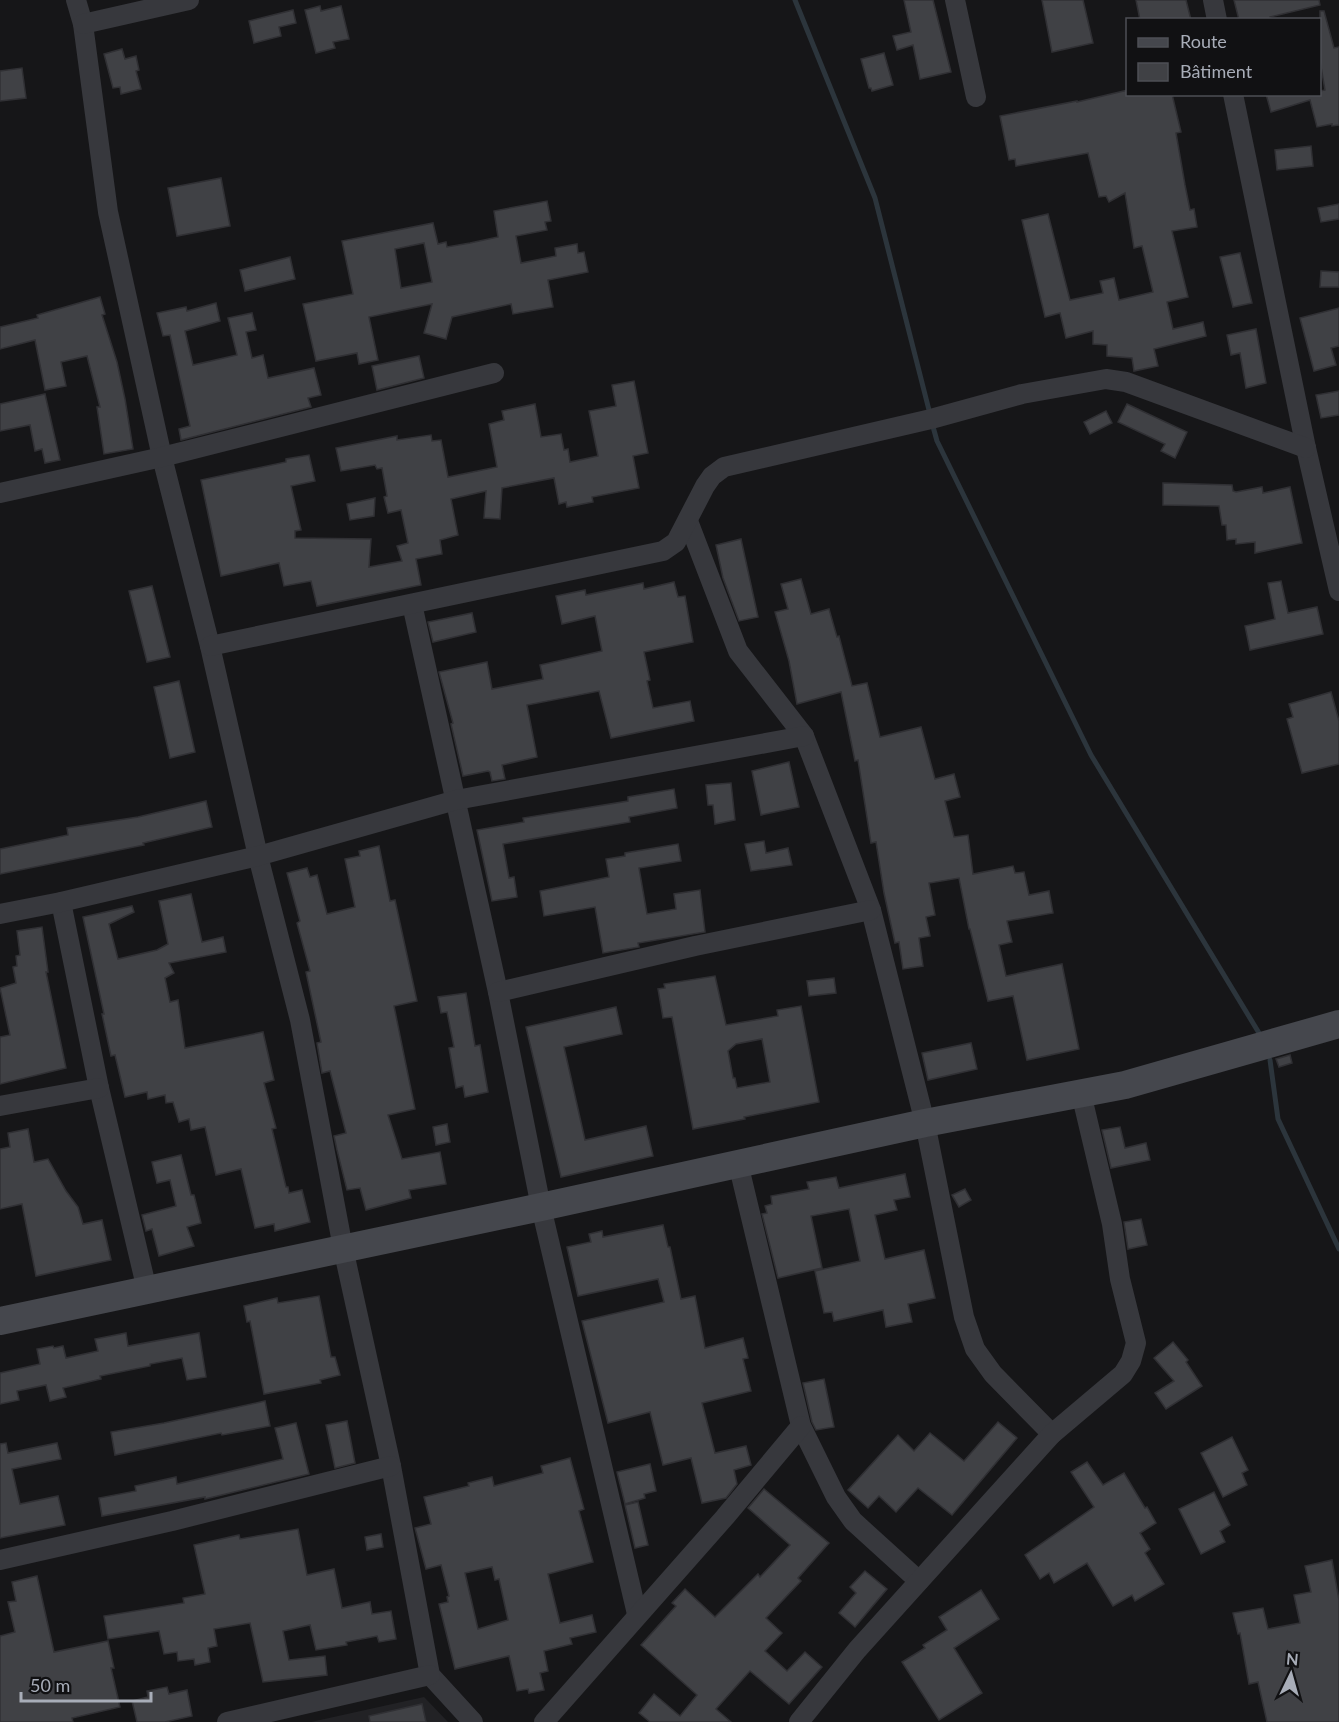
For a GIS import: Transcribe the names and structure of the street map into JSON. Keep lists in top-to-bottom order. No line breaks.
{"legend":["Route","Bâtiment"],"scale_bar":"50 m","north":"top"}
